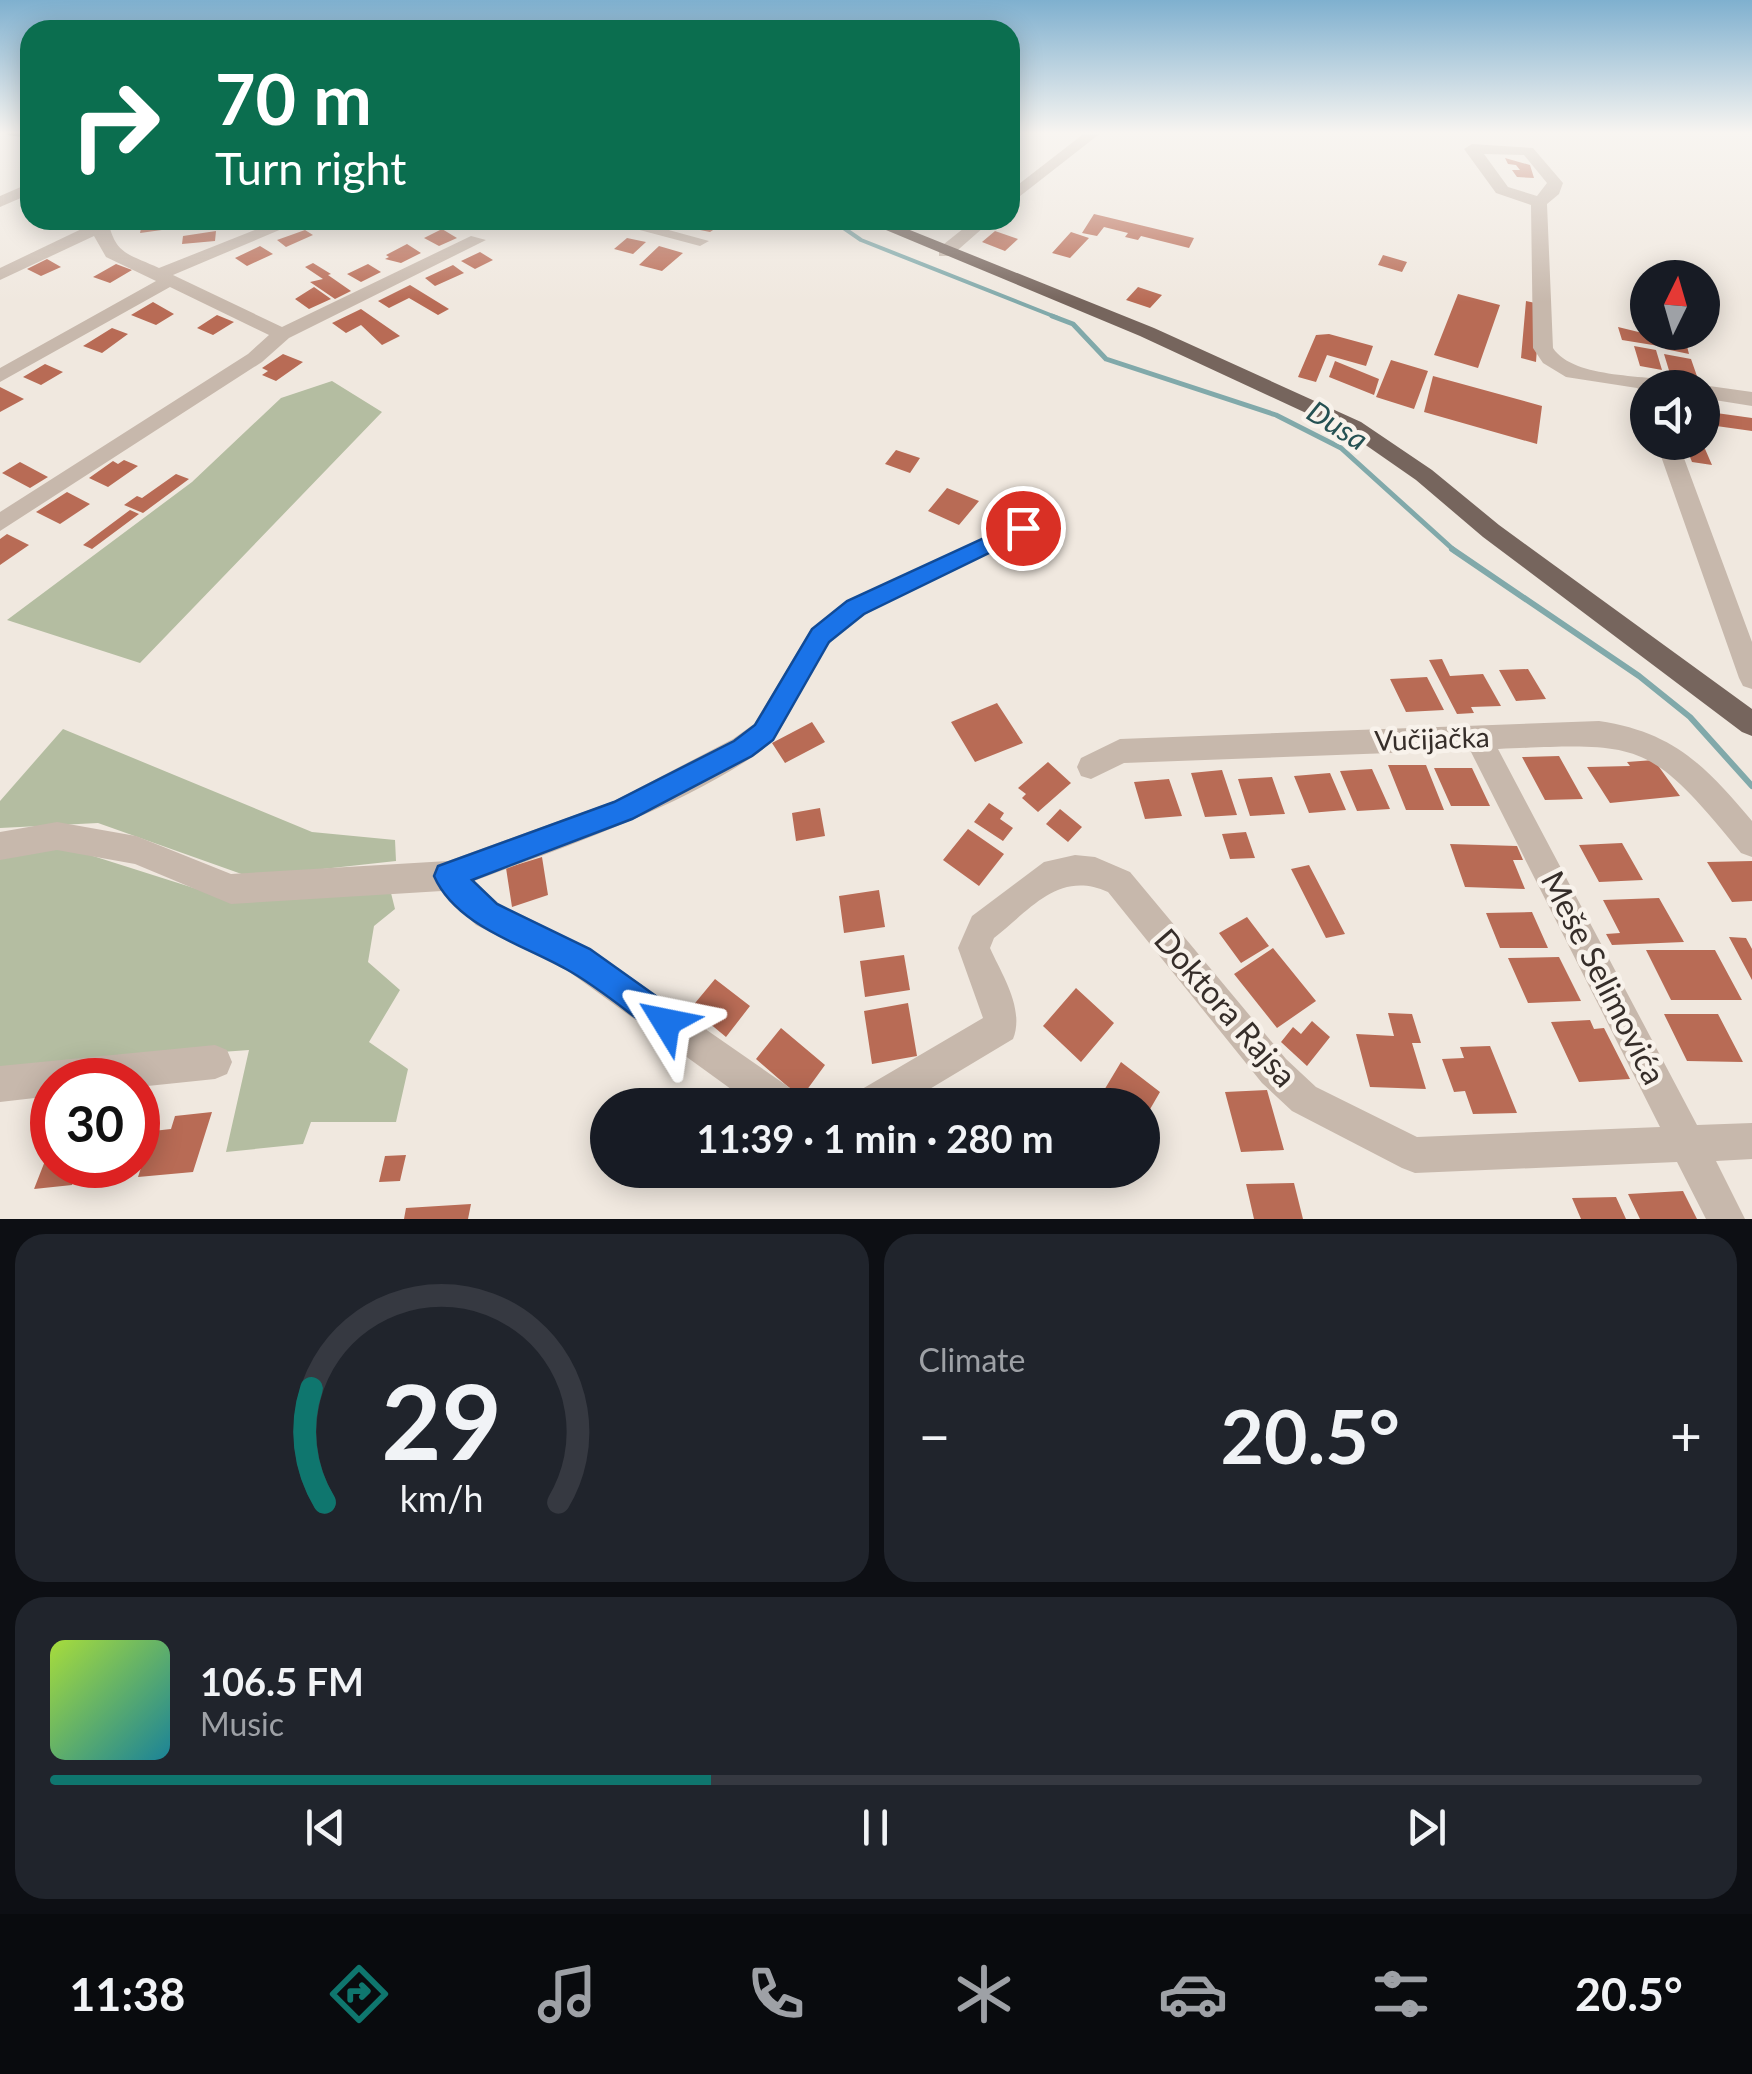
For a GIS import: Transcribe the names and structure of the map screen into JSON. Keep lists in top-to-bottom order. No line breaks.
{"streets":{"street":["Vučijačka","Meše Selimovića","Doktora Rajsa"]},"crossings":[["Vučijačka","Meše Selimovića"],["Meše Selimovića","Doktora Rajsa"]],"water":["Dusa"],"north":"top","page":{"turn":["70 m","Turn right"],"limit":"30","trip":"11:39 · 1 min · 280 m","tile":"Climate","heat":["−","20.5°","+"],"song":["106.5 FM","Music"],"tabs":["11:38","20.5°"],"gauge":["29","km/h"]}}
